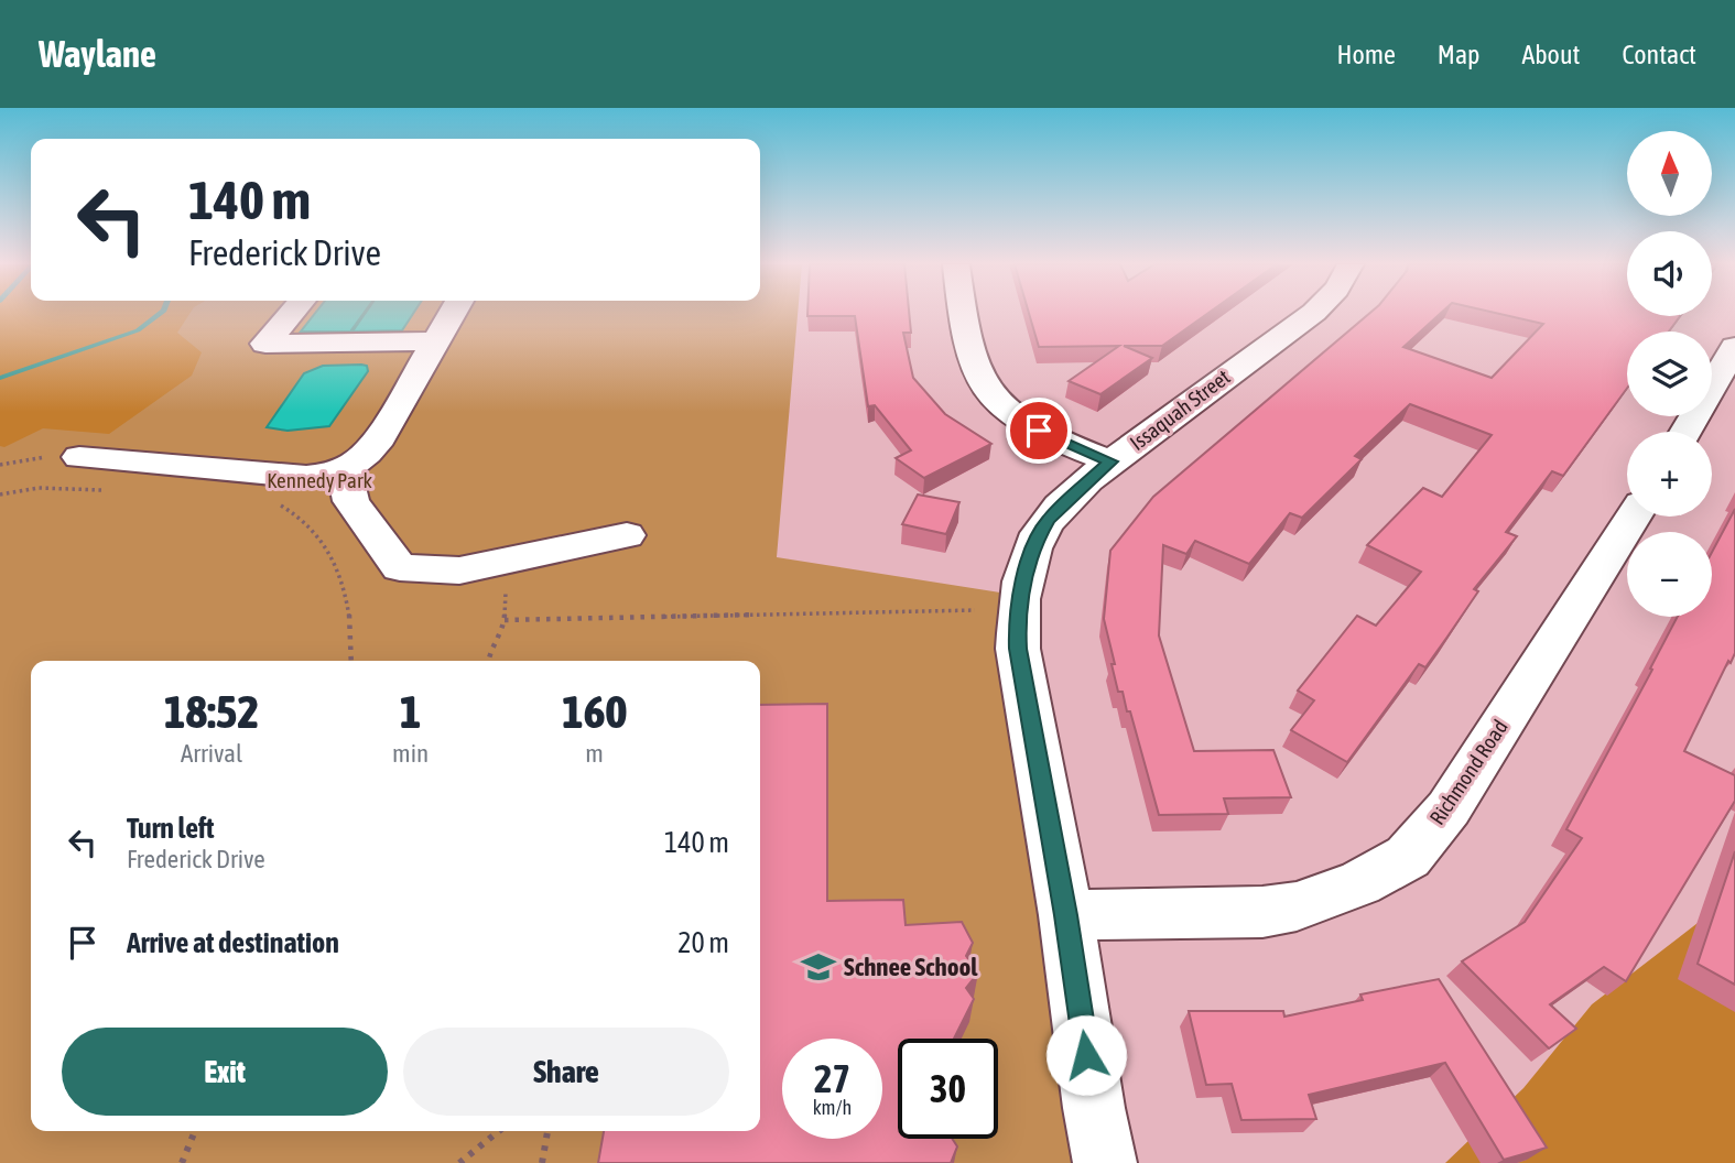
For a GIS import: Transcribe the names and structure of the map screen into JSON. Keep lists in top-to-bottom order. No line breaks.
{"streets":{"street":["Issaquah Street","Richmond Road"]},"crossings":[["Issaquah Street","Richmond Road"]],"parks":["Kennedy Park"],"places":{"school or university":["Schnee School"]},"north":"top","page":{"header":"Waylane","nav":["Home","Map","About","Contact"],"map_buttons":["+","−"],"turn":["140 m","Frederick Drive"],"eta":["18:52","Arrival","1","min","160","m"],"list":[{"name":"Turn left","note":"Frederick Drive","value":"140 m"},{"name":"Arrive at destination","value":"20 m"}],"buttons":["Exit","Share"],"speed":"27 km/h","limit":"30"}}
